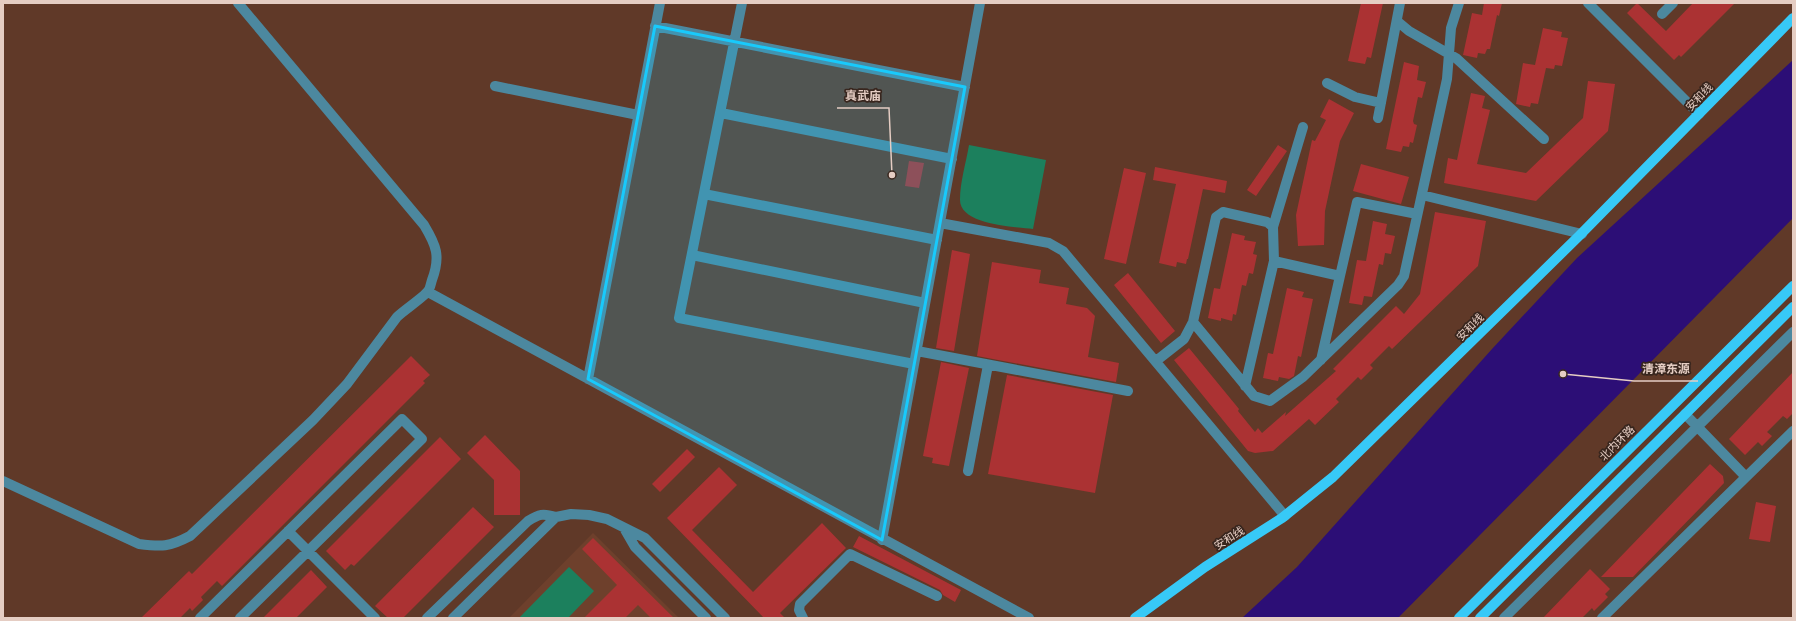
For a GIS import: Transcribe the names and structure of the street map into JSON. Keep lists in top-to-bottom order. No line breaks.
{"streets":{"main road":["安和线","北内环路"]},"places":["真武庙","清漳东源"]}
